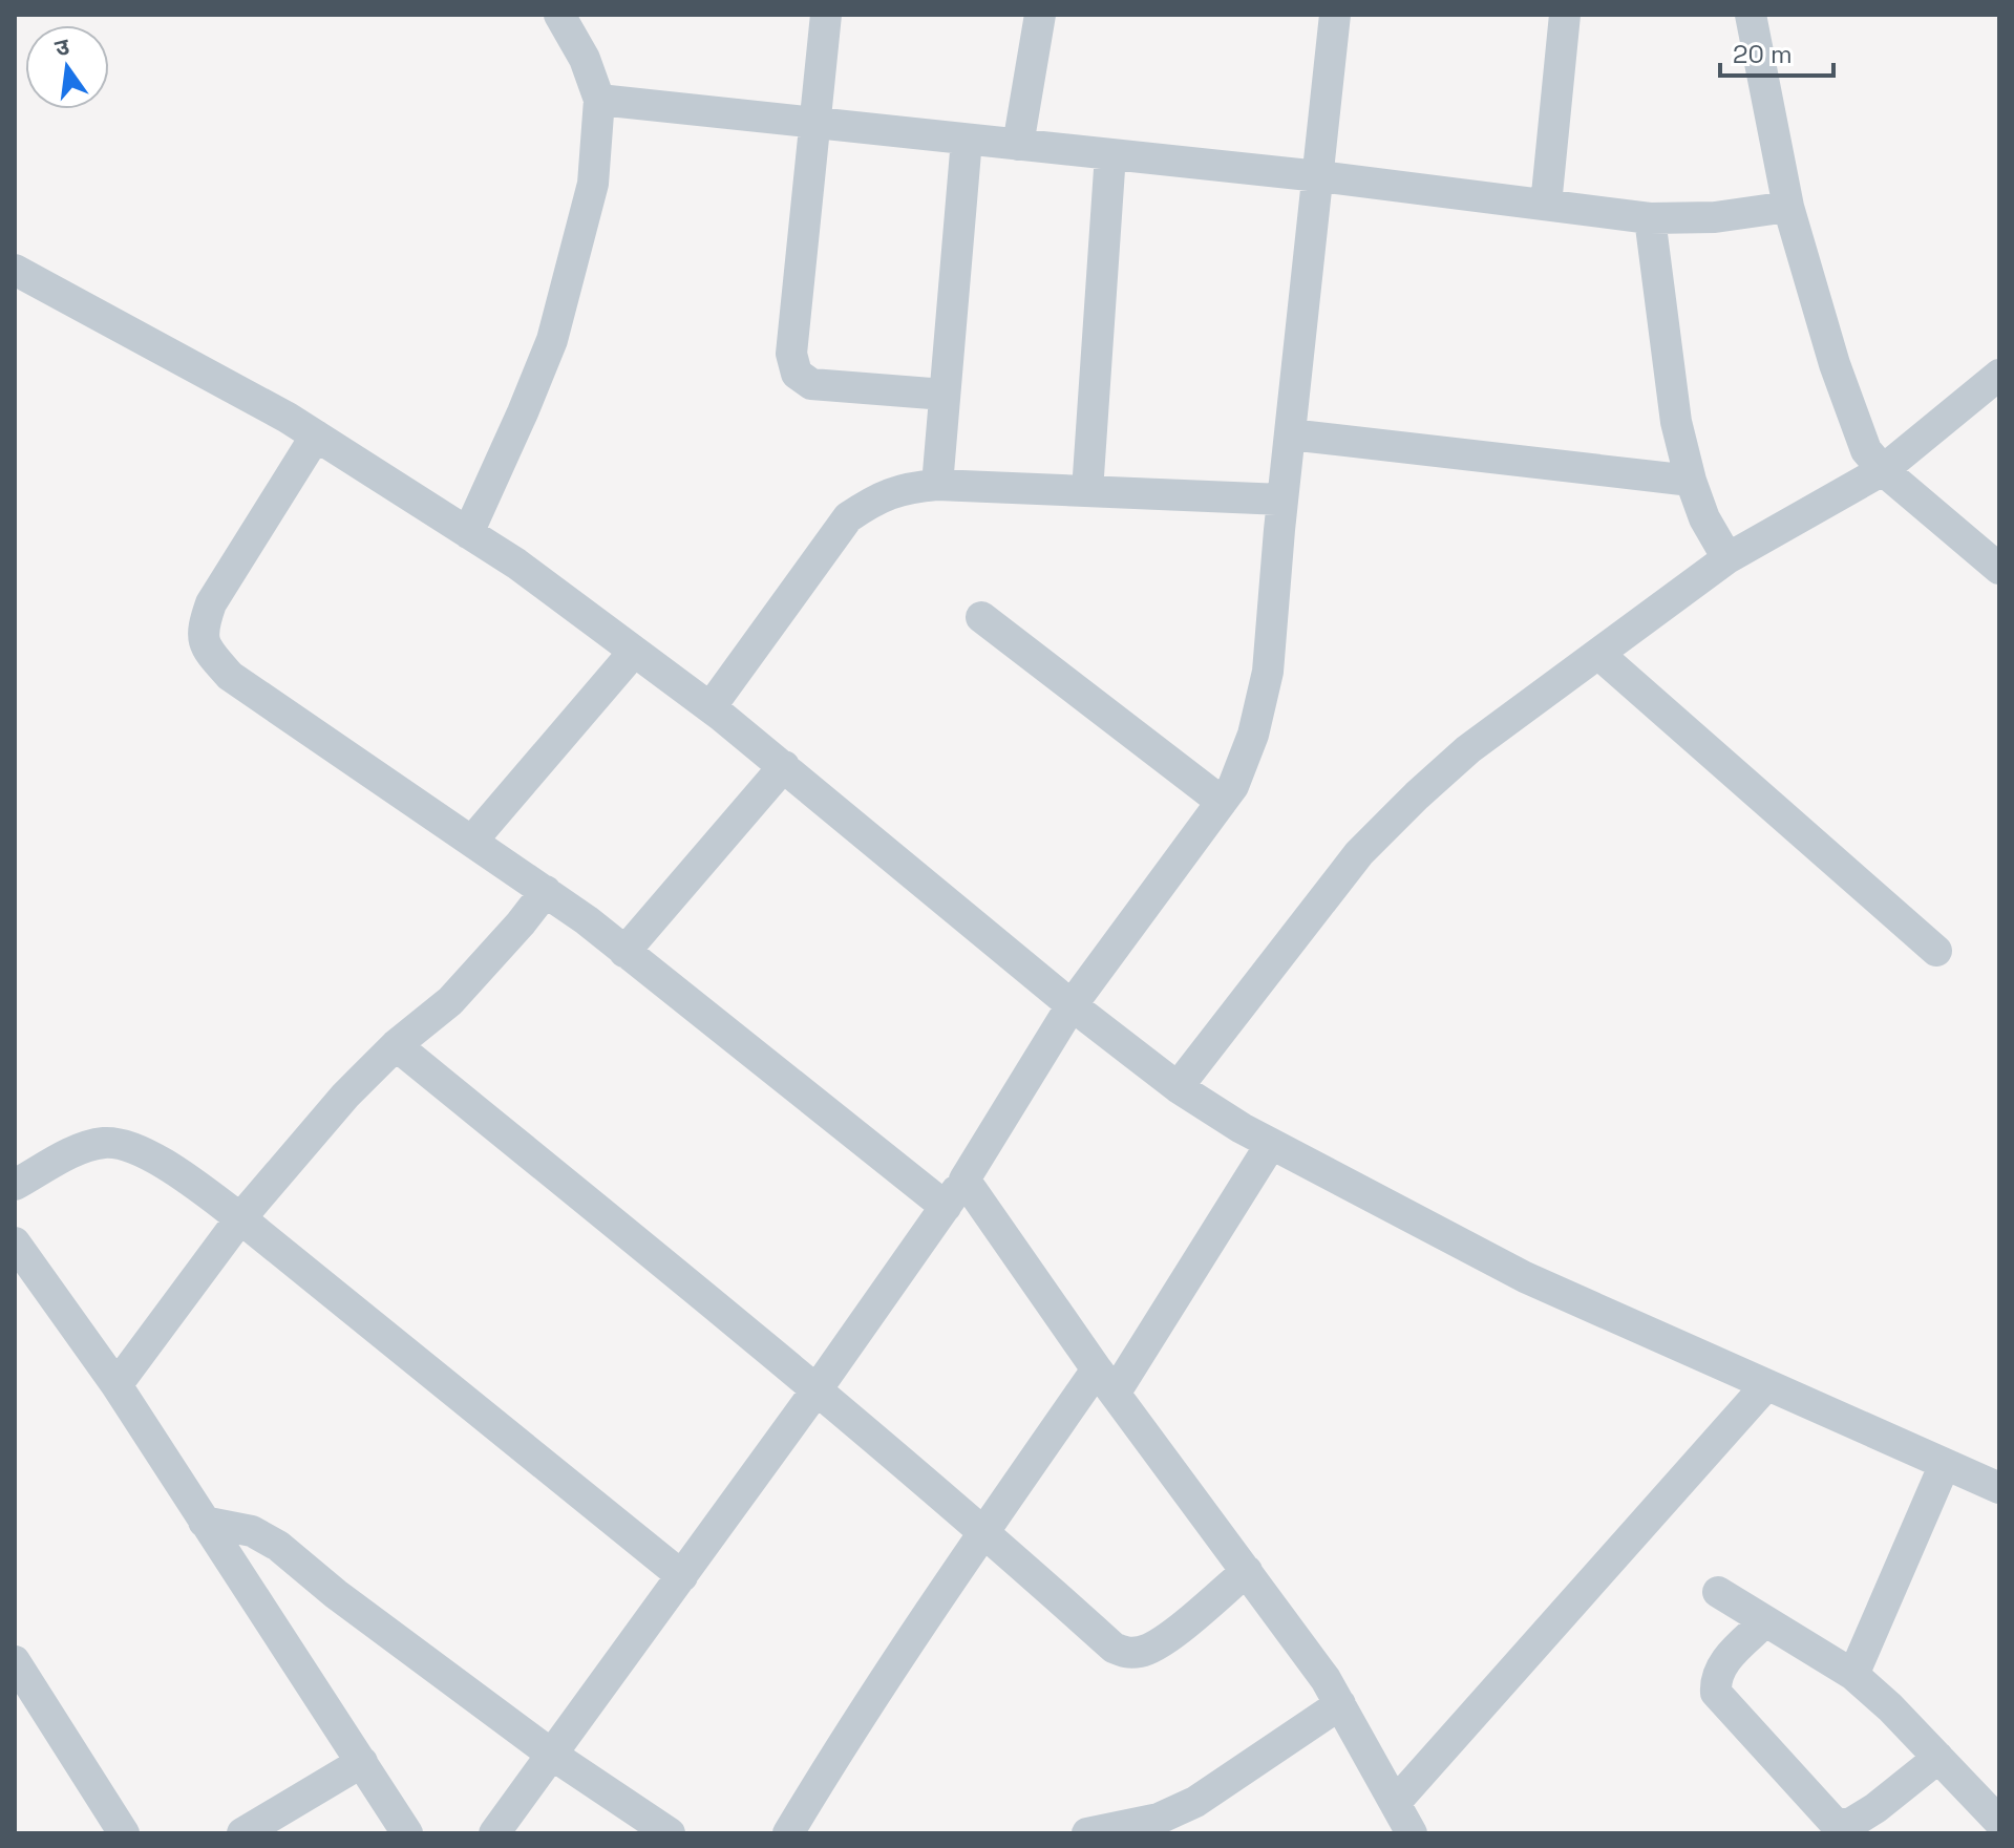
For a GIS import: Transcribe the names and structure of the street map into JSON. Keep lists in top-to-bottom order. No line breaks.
{"scale_bar":"20 m","north":"top"}
